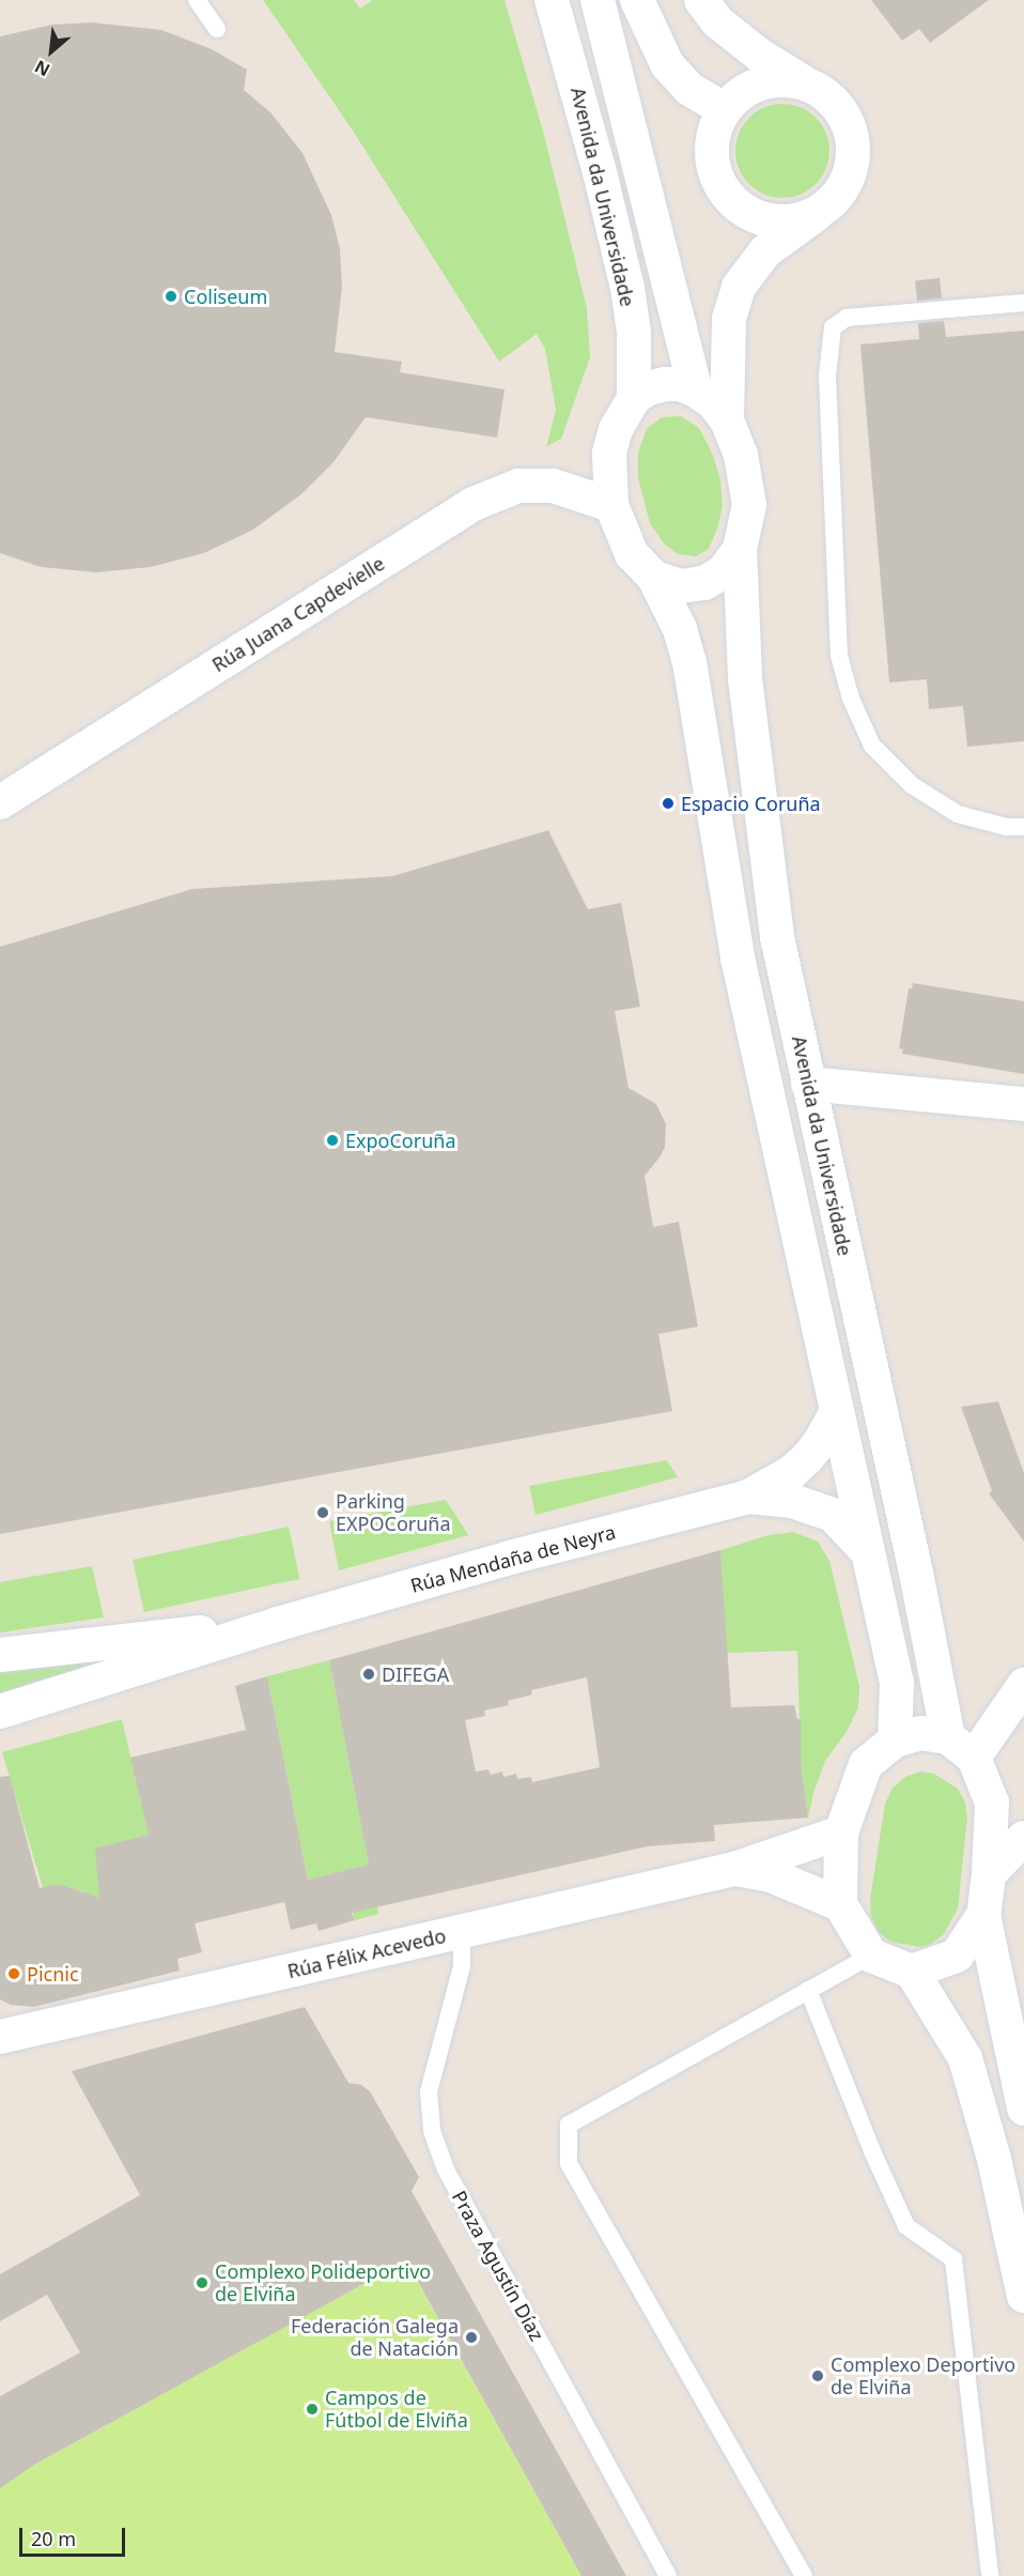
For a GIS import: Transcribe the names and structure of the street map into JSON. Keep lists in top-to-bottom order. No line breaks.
{"streets":{"street":["Avenida da Universidade","Rúa Juana Capdevielle","Rúa Mendaña de Neyra","Rúa Félix Acevedo"],"lane":["Praza Agustín Díaz"]},"crossings":[["Avenida da Universidade","Rúa Juana Capdevielle"],["Avenida da Universidade","Rúa Félix Acevedo"],["Rúa Félix Acevedo","Praza Agustín Díaz"]],"places":["Coliseum","Espacio Coruña","ExpoCoruña","Parking EXPOCoruña","DIFEGA","Picnic","Complexo Polideportivo de Elviña","Federación Galega de Natación","Complexo Deportivo de Elviña","Campos de Fútbol de Elviña"],"scale_bar":"20 m","north":"bottom left"}
